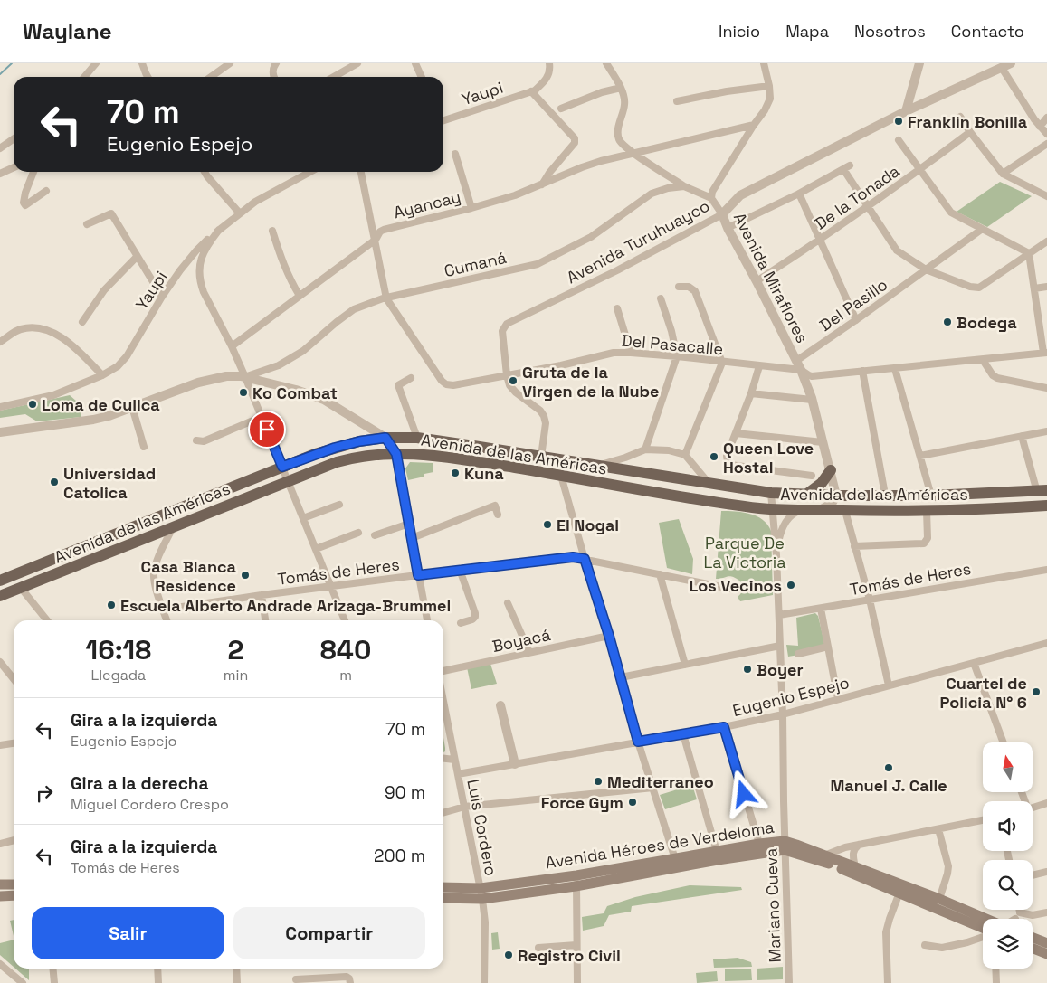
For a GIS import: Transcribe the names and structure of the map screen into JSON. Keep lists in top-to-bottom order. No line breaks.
{"streets":{"main road":["Avenida de las Américas","Avenida Héroes de Verdeloma"],"street":["Yaupi","De la Tonada","Ayancay","Avenida Turuhuayco","Cumaná","Avenida Miraflores","Del Pasillo","Del Pasacalle","Tomás de Heres","Boyacá","Eugenio Espejo","Luis Cordero","Mariano Cueva"]},"crossings":[["De la Tonada","Avenida Miraflores"],["Ayancay","Del Pasacalle"],["Avenida Turuhuayco","Avenida Miraflores"],["Avenida Turuhuayco","Del Pasacalle"],["Avenida Turuhuayco","Avenida de las Américas"],["Cumaná","Del Pasacalle"],["Avenida Miraflores","Del Pasillo"],["Avenida Miraflores","Del Pasacalle"],["Avenida Miraflores","Avenida de las Américas"],["Avenida de las Américas","Mariano Cueva"],["Tomás de Heres","Mariano Cueva"],["Eugenio Espejo","Luis Cordero"],["Eugenio Espejo","Mariano Cueva"],["Luis Cordero","Avenida Héroes de Verdeloma"],["Avenida Héroes de Verdeloma","Mariano Cueva"]],"parks":["Parque De La Victoria"],"places":["Franklin Bonilla","Bodega","Gruta de la Virgen de la Nube","Ko Combat","Loma de Cullca","Queen Love Hostal","Kuna","Universidad Catolica","El Nogal","Casa Blanca Residence","Los Vecinos","Escuela Alberto Andrade Arizaga-Brummel","Boyer","Cuartel de Policia N° 6","Manuel J. Calle","Mediterraneo","Force Gym","Registro Civil"],"north":"top","page":{"header":"Waylane","nav":["Inicio","Mapa","Nosotros","Contacto"],"turn":["70 m","Eugenio Espejo"],"eta":["16:18","Llegada","2","min","840","m"],"list":[{"name":"Gira a la izquierda","note":"Eugenio Espejo","value":"70 m"},{"name":"Gira a la derecha","note":"Miguel Cordero Crespo","value":"90 m"},{"name":"Gira a la izquierda","note":"Tomás de Heres","value":"200 m"}],"buttons":["Salir","Compartir"]}}
